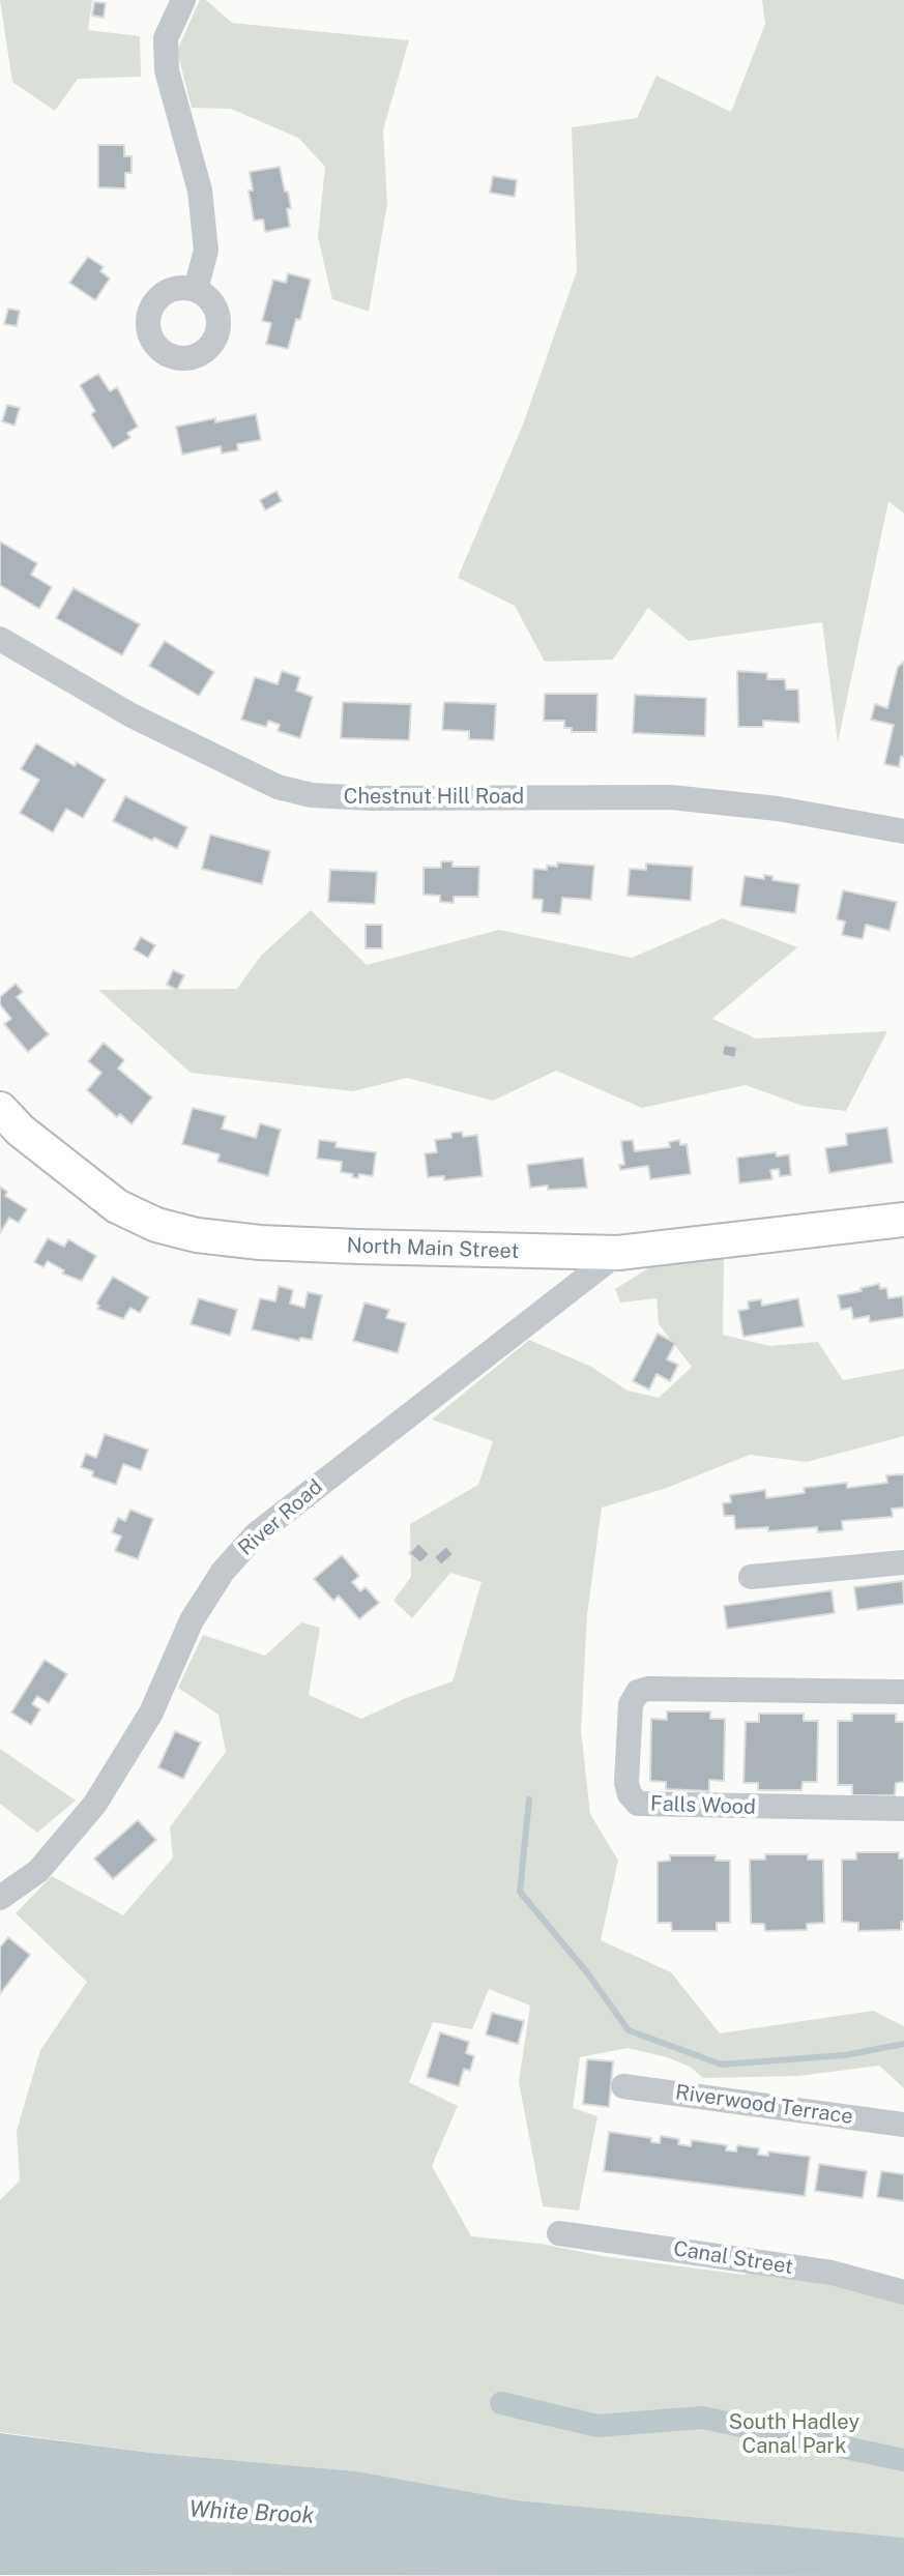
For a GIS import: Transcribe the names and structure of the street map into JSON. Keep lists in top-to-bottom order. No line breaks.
{"streets":{"street":["Chestnut Hill Road","North Main Street","River Road","Falls Wood","Riverwood Terrace","Canal Street"]},"crossings":[["North Main Street","River Road"]],"water":["White Brook"],"parks":["South Hadley Canal Park"]}
